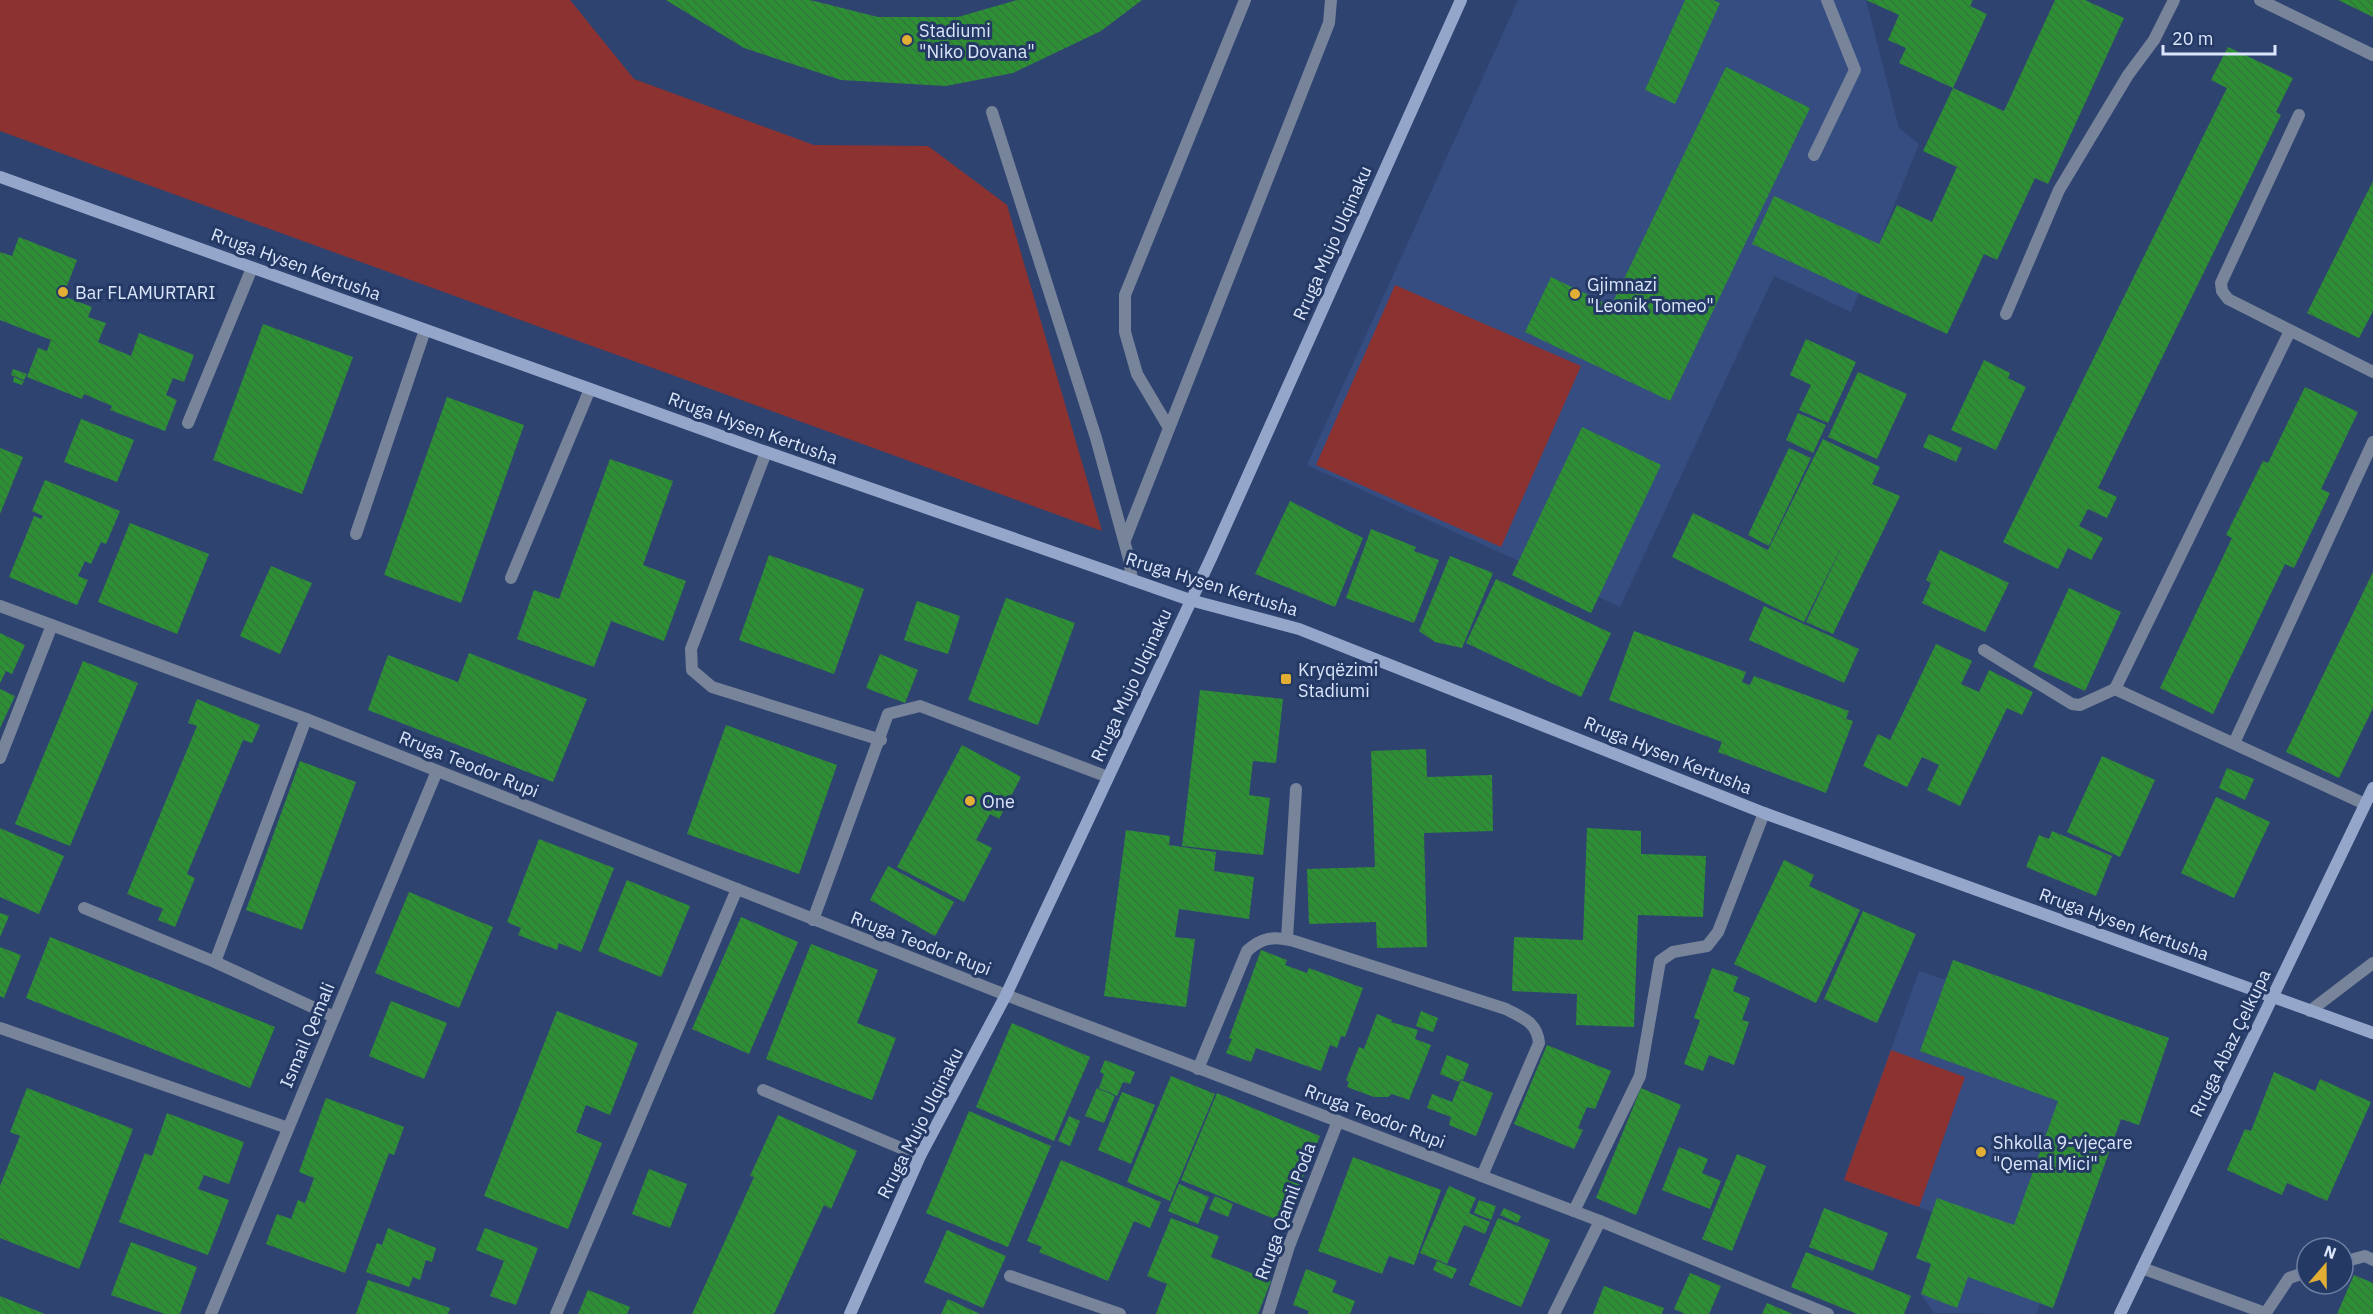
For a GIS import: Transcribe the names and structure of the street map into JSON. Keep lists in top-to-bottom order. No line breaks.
{"streets":{"main road":["Rruga Mujo Ulqinaku","Rruga Hysen Kertusha","Rruga Abaz Çelkupa"],"street":["Rruga Teodor Rupi","Ismail Qemali","Rruga Qamil Poda"]},"crossings":[["Rruga Mujo Ulqinaku","Rruga Hysen Kertusha"],["Rruga Mujo Ulqinaku","Rruga Teodor Rupi"],["Rruga Hysen Kertusha","Rruga Abaz Çelkupa"],["Rruga Teodor Rupi","Ismail Qemali"],["Rruga Teodor Rupi","Rruga Qamil Poda"]],"places":{"other":["Stadiumi \"Niko Dovana\"","Bar FLAMURTARI","Gjimnazi \"Leonik Tomeo\"","One","Shkolla 9-vjeçare \"Qemal Mici\""],"transit":["Kryqëzimi Stadiumi"]},"scale_bar":"20 m","north":"top"}
